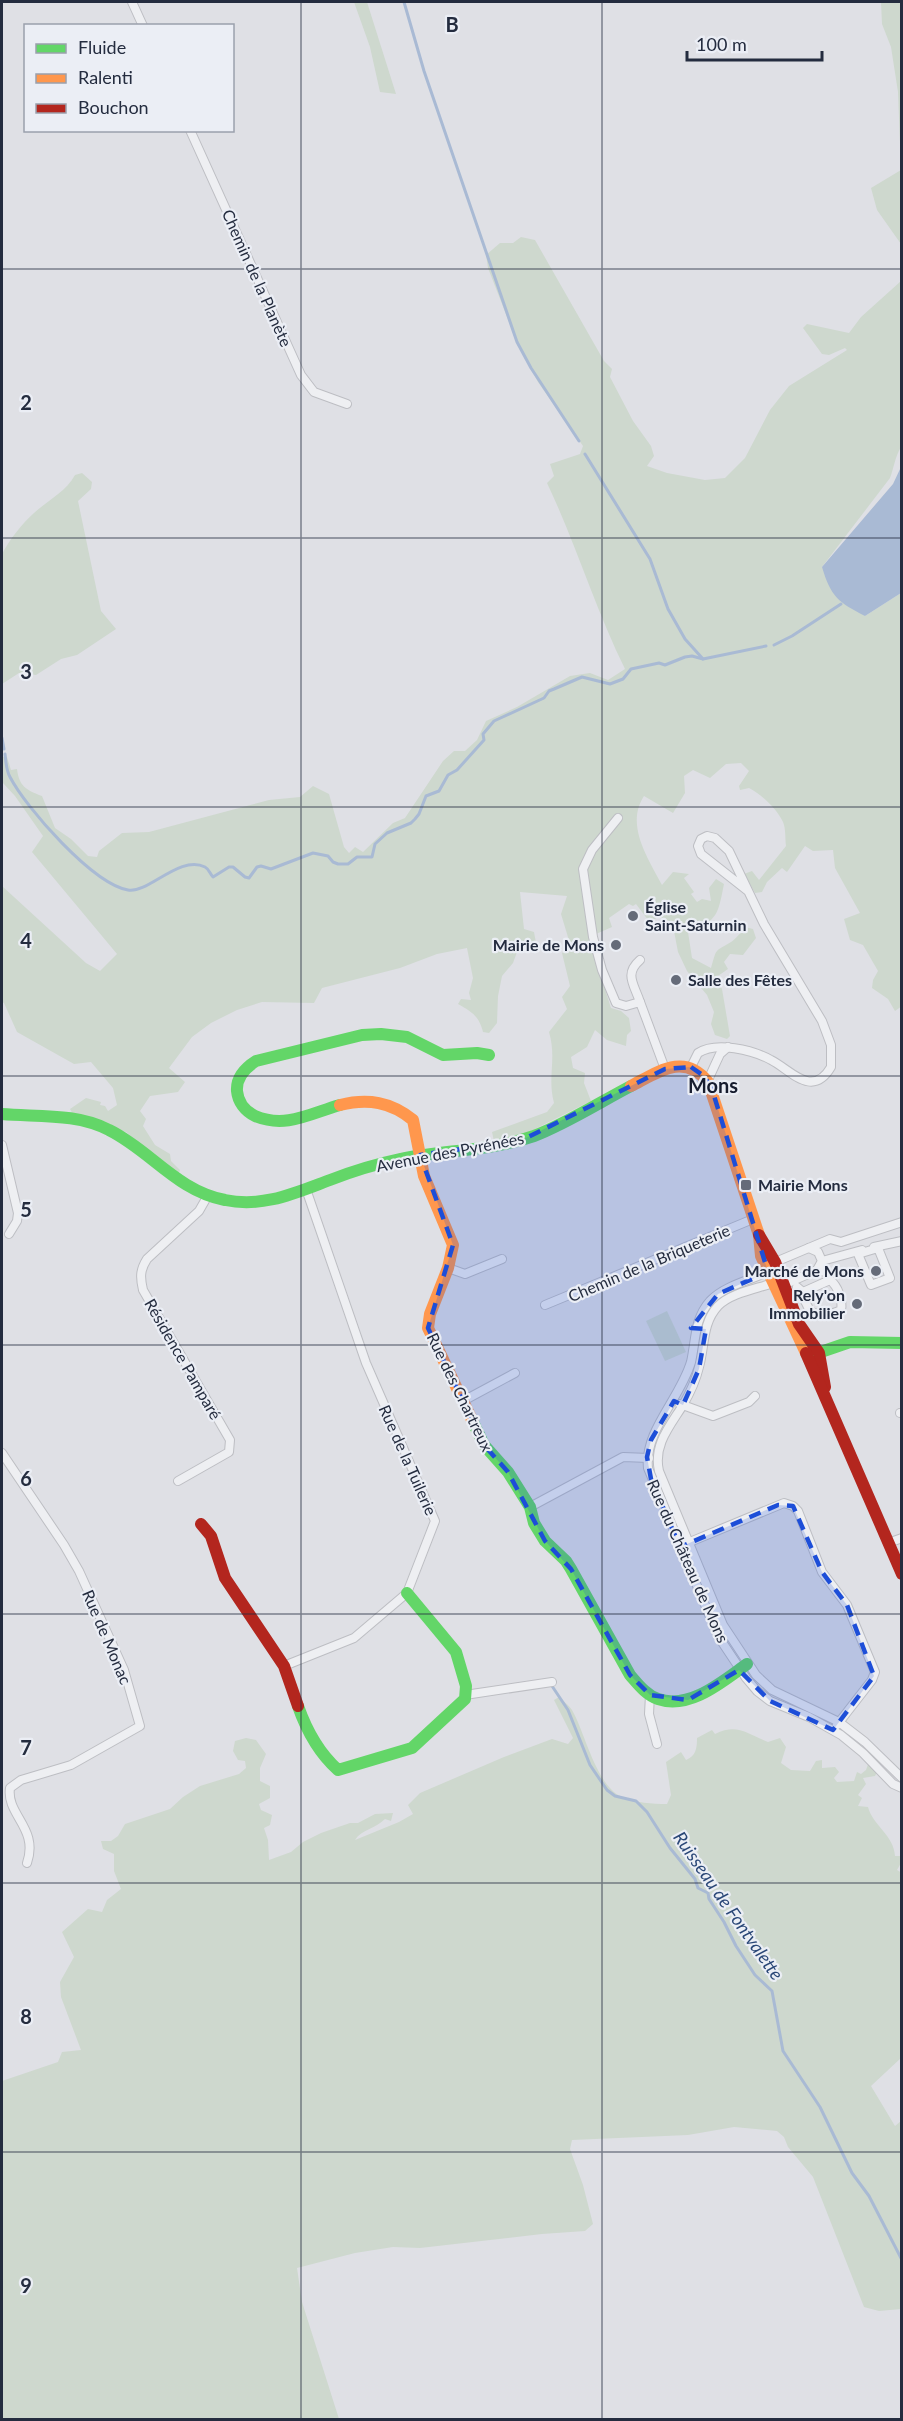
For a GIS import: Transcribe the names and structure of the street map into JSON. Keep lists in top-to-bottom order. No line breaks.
{"streets":{"street":["Chemin de la Planète","Avenue des Pyrénées","Chemin de la Briqueterie","Résidence Pamparé","Rue des Chartreux","Rue de la Tuilerie","Rue du Château de Mons","Rue de Monac"]},"crossings":[["Avenue des Pyrénées","Résidence Pamparé"],["Avenue des Pyrénées","Rue des Chartreux"],["Avenue des Pyrénées","Rue de la Tuilerie"]],"districts":["Mons"],"water":["Ruisseau de Fontvalette"],"places":{"other":["Église Saint-Saturnin","Mairie de Mons","Salle des Fêtes","Marché de Mons","Rely'on Immobilier"],"transit":["Mairie Mons"]},"legend":["Fluide","Ralenti","Bouchon"],"scale_bar":"100 m","grid":{"columns":["B"],"rows":["2","3","4","5","6","7","8","9"]}}
